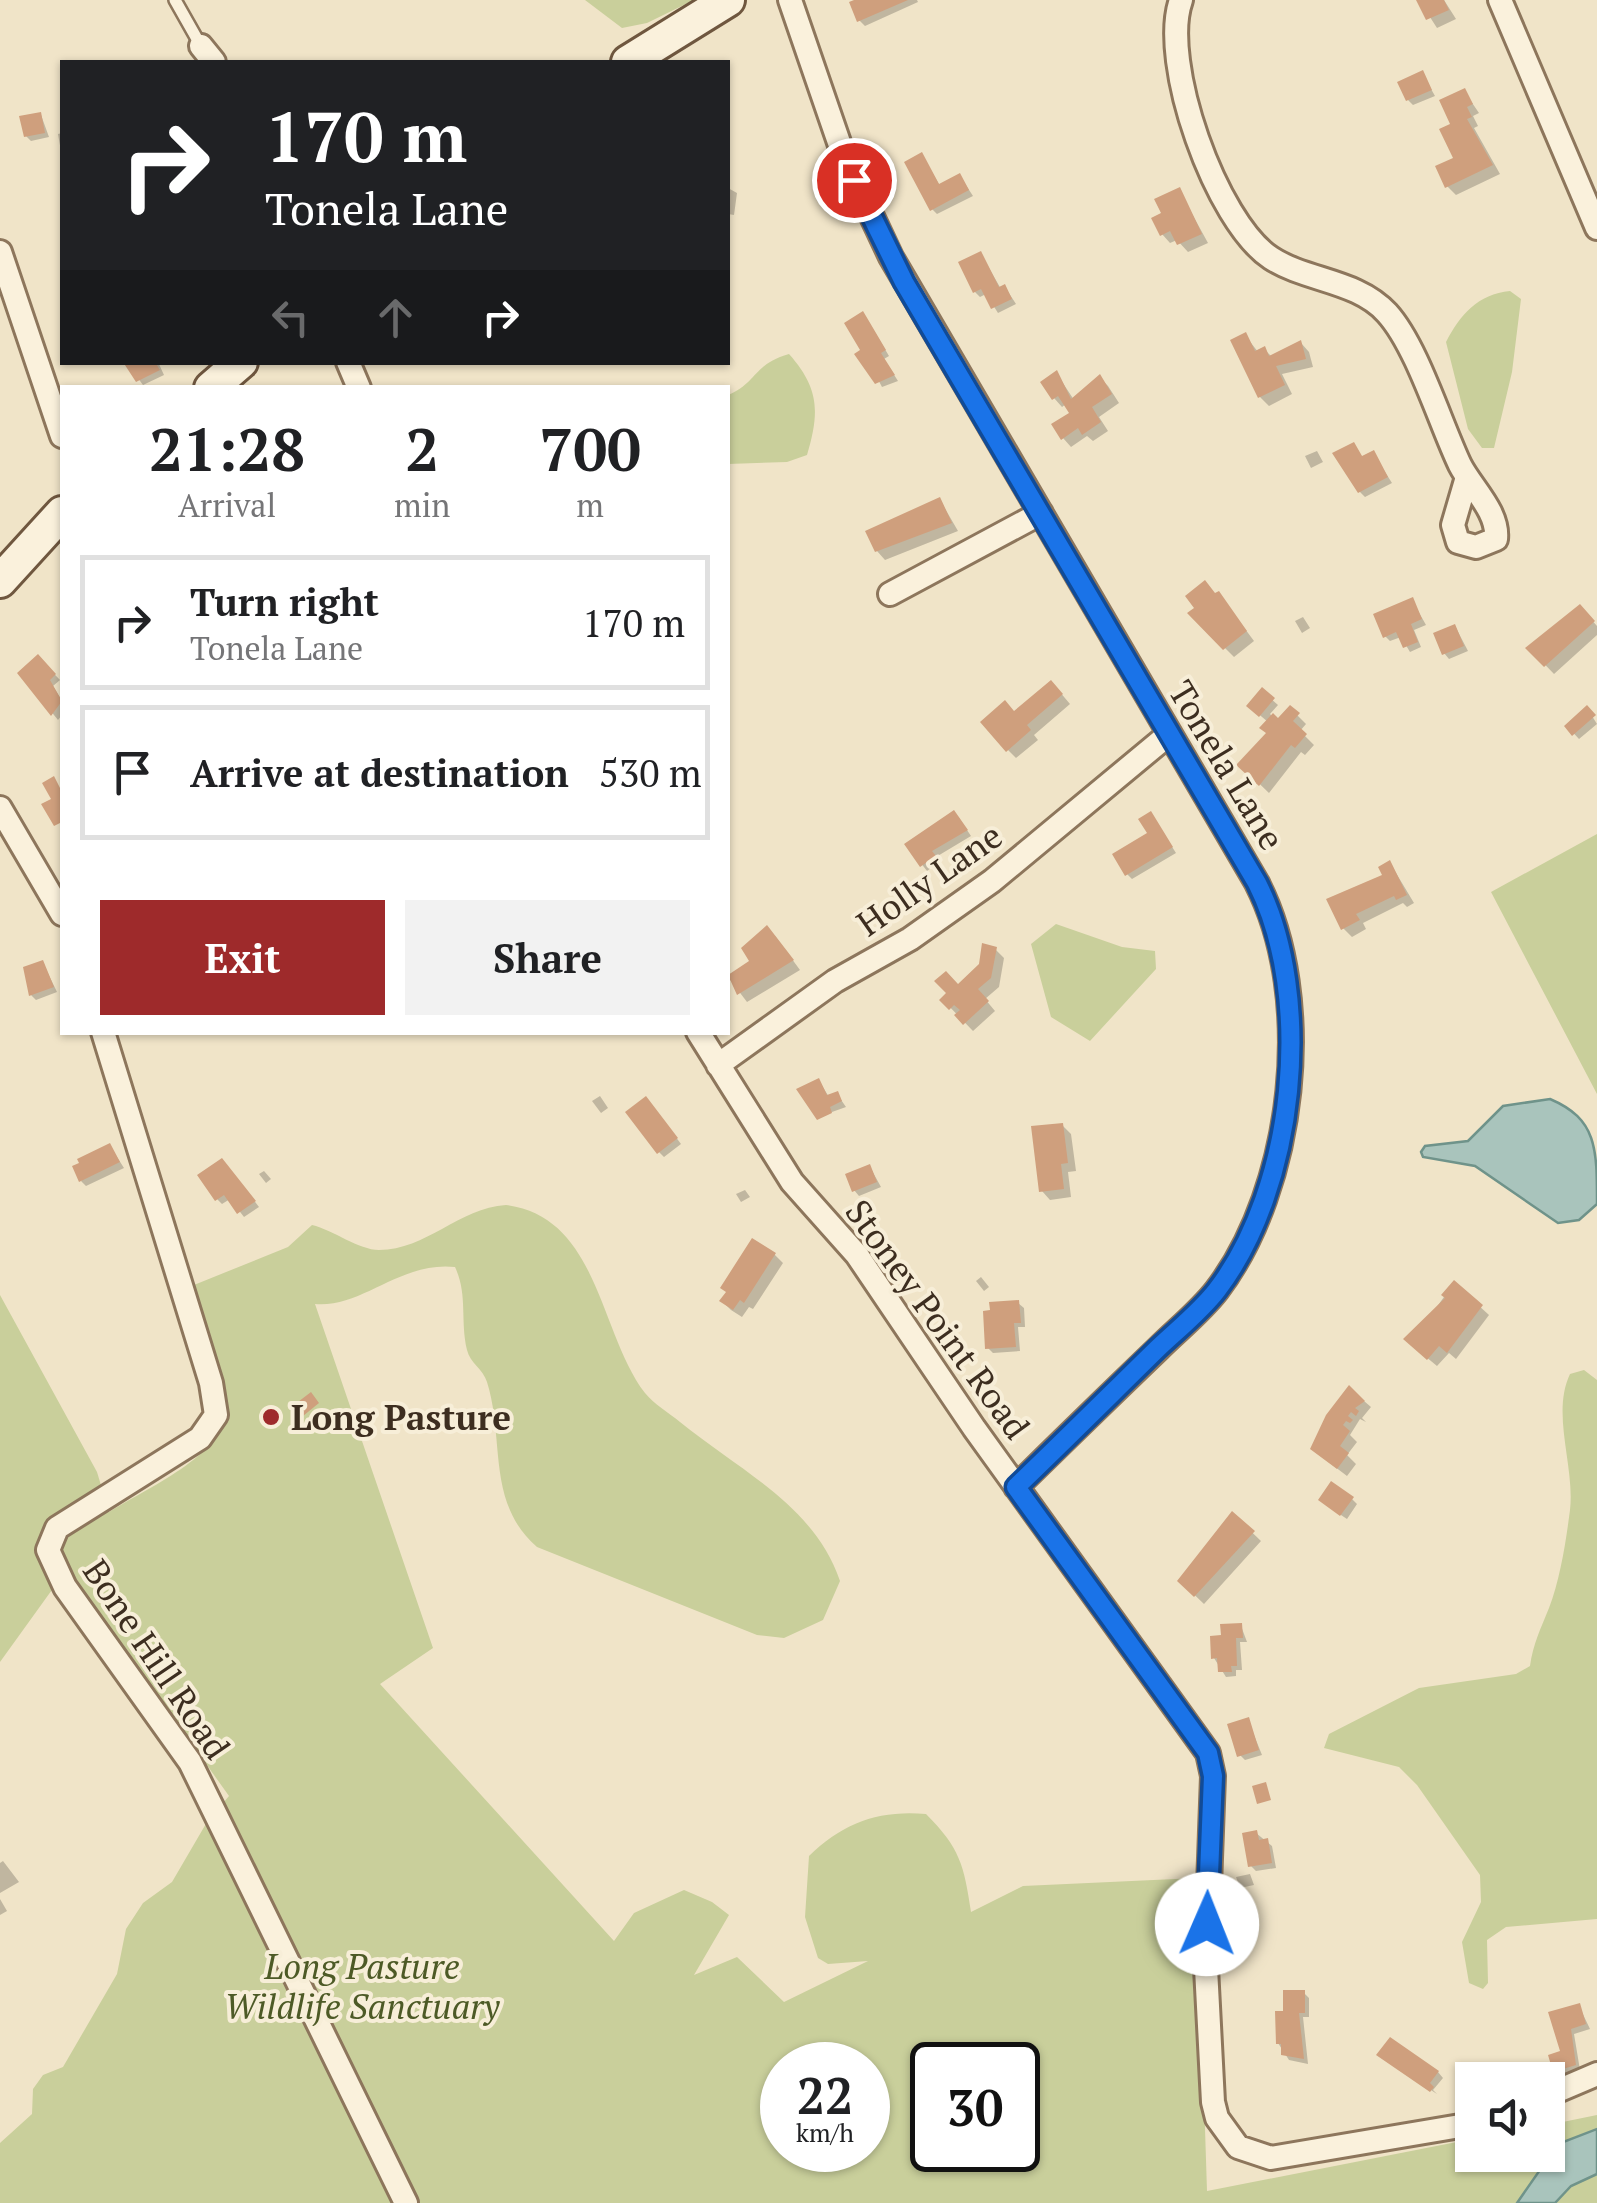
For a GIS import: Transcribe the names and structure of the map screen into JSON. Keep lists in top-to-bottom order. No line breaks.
{"streets":{"street":["Tonela Lane","Holly Lane","Stoney Point Road","Bone Hill Road"]},"crossings":[["Tonela Lane","Holly Lane"],["Tonela Lane","Stoney Point Road"],["Holly Lane","Stoney Point Road"]],"parks":["Long Pasture Wildlife Sanctuary"],"places":["Long Pasture"],"page":{"turn":["170 m","Tonela Lane"],"eta":["21:28","Arrival","2","min","700","m"],"list":[{"name":"Turn right","note":"Tonela Lane","value":"170 m"},{"name":"Arrive at destination","value":"530 m"}],"buttons":["Exit","Share"],"speed":"22 km/h","limit":"30"}}
